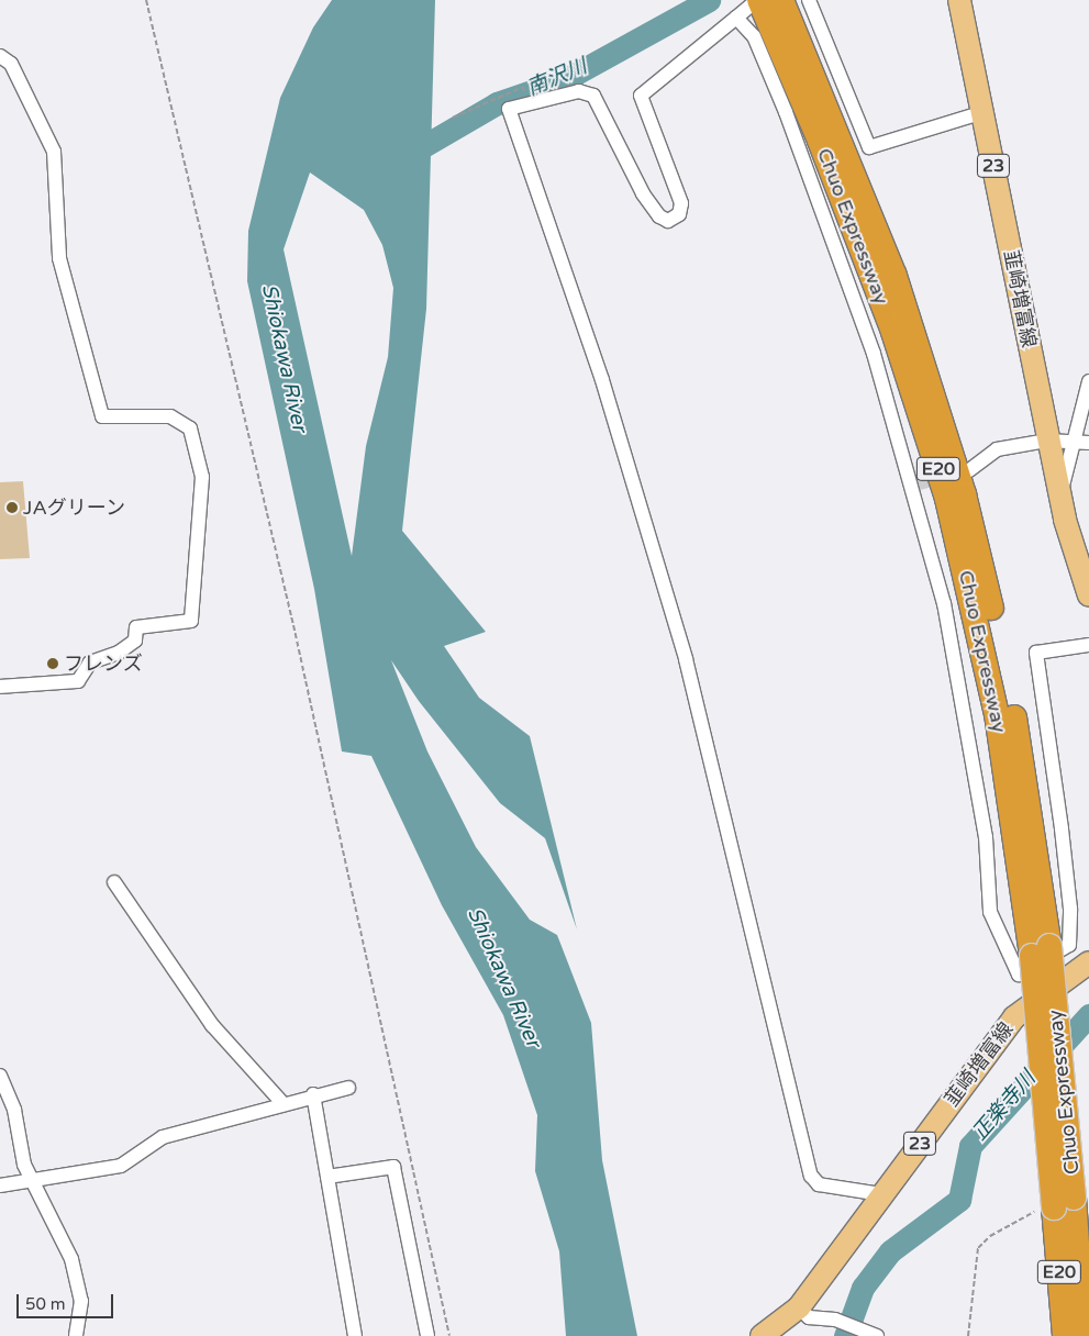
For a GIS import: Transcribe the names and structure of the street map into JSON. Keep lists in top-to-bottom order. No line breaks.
{"streets":{"highway":["Chuo Expressway","E20"],"main road":["23","韮崎増富線"]},"water":["南沢川","Shiokawa River","正楽寺川"],"places":["JAグリーン","フレンズ"],"scale_bar":"50 m"}
